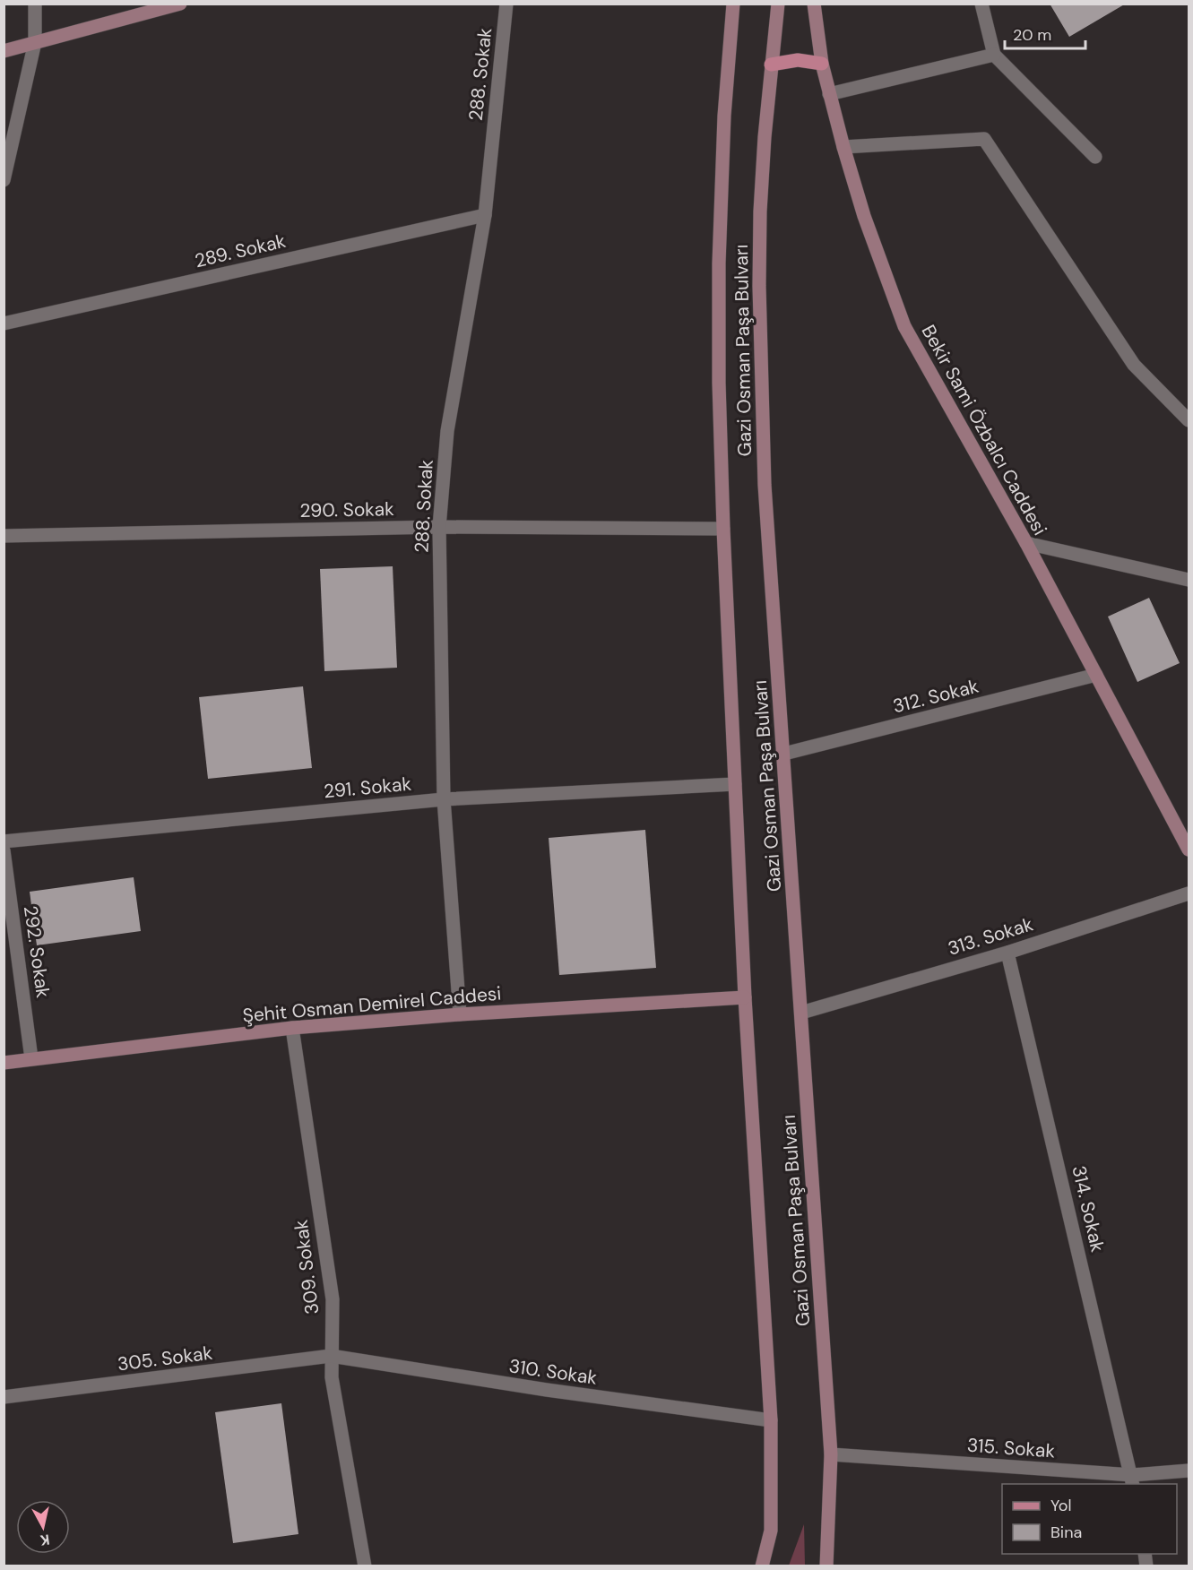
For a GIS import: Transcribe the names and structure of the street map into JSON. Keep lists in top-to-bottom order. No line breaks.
{"streets":{"main road":["Gazi Osman Paşa Bulvarı","Bekir Sami Özbalcı Caddesi","Şehit Osman Demirel Caddesi"],"street":["288. Sokak","289. Sokak","290. Sokak","312. Sokak","291. Sokak","313. Sokak","292. Sokak","314. Sokak","309. Sokak","305. Sokak","310. Sokak","315. Sokak"]},"crossings":[["288. Sokak","289. Sokak"],["288. Sokak","290. Sokak"],["288. Sokak","291. Sokak"],["288. Sokak","Şehit Osman Demirel Caddesi"],["Gazi Osman Paşa Bulvarı","290. Sokak"],["Gazi Osman Paşa Bulvarı","312. Sokak"],["Gazi Osman Paşa Bulvarı","291. Sokak"],["Gazi Osman Paşa Bulvarı","313. Sokak"],["Gazi Osman Paşa Bulvarı","Şehit Osman Demirel Caddesi"],["Gazi Osman Paşa Bulvarı","310. Sokak"],["Gazi Osman Paşa Bulvarı","315. Sokak"],["Bekir Sami Özbalcı Caddesi","312. Sokak"],["313. Sokak","314. Sokak"],["292. Sokak","Şehit Osman Demirel Caddesi"],["Şehit Osman Demirel Caddesi","309. Sokak"],["314. Sokak","315. Sokak"],["309. Sokak","305. Sokak"],["309. Sokak","310. Sokak"],["305. Sokak","310. Sokak"]],"legend":["Yol","Bina"],"scale_bar":"20 m","north":"bottom"}
